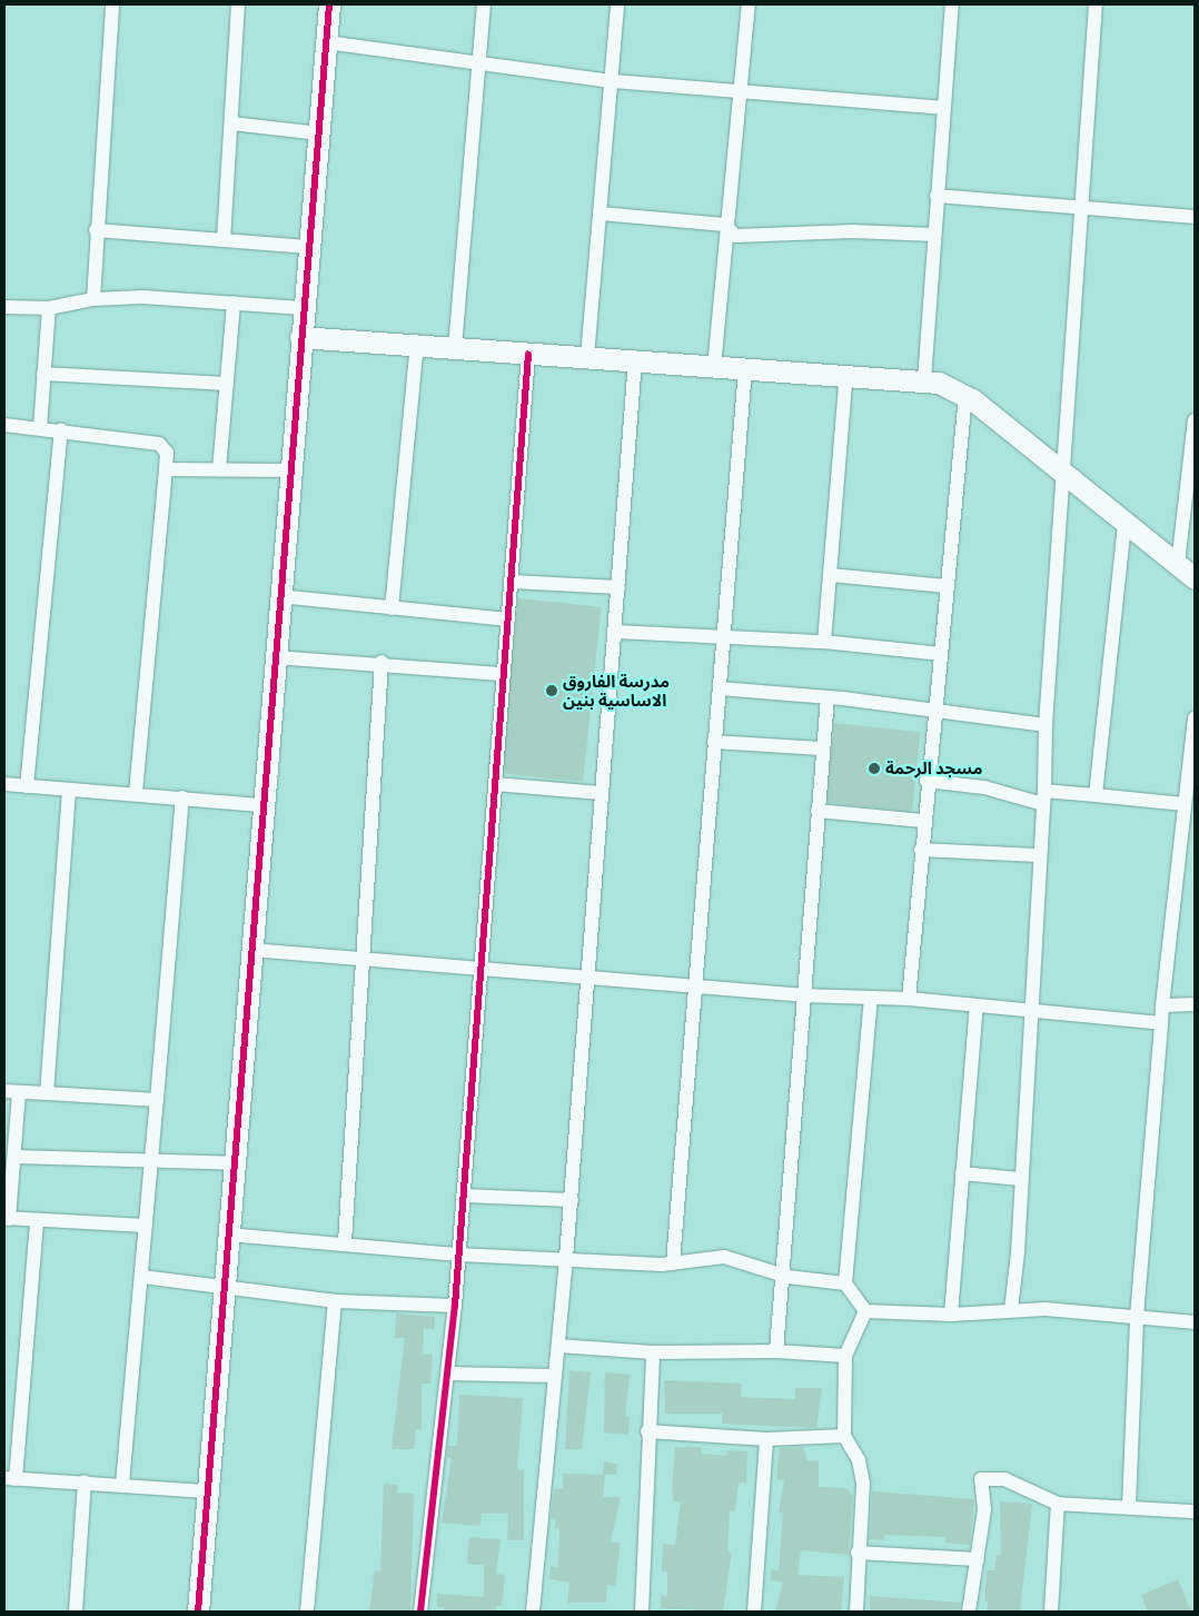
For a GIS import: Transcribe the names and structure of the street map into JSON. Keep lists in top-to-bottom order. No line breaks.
{"places":["مدرسة الفاروق الاساسية بنين","مسجد الرحمة"]}
